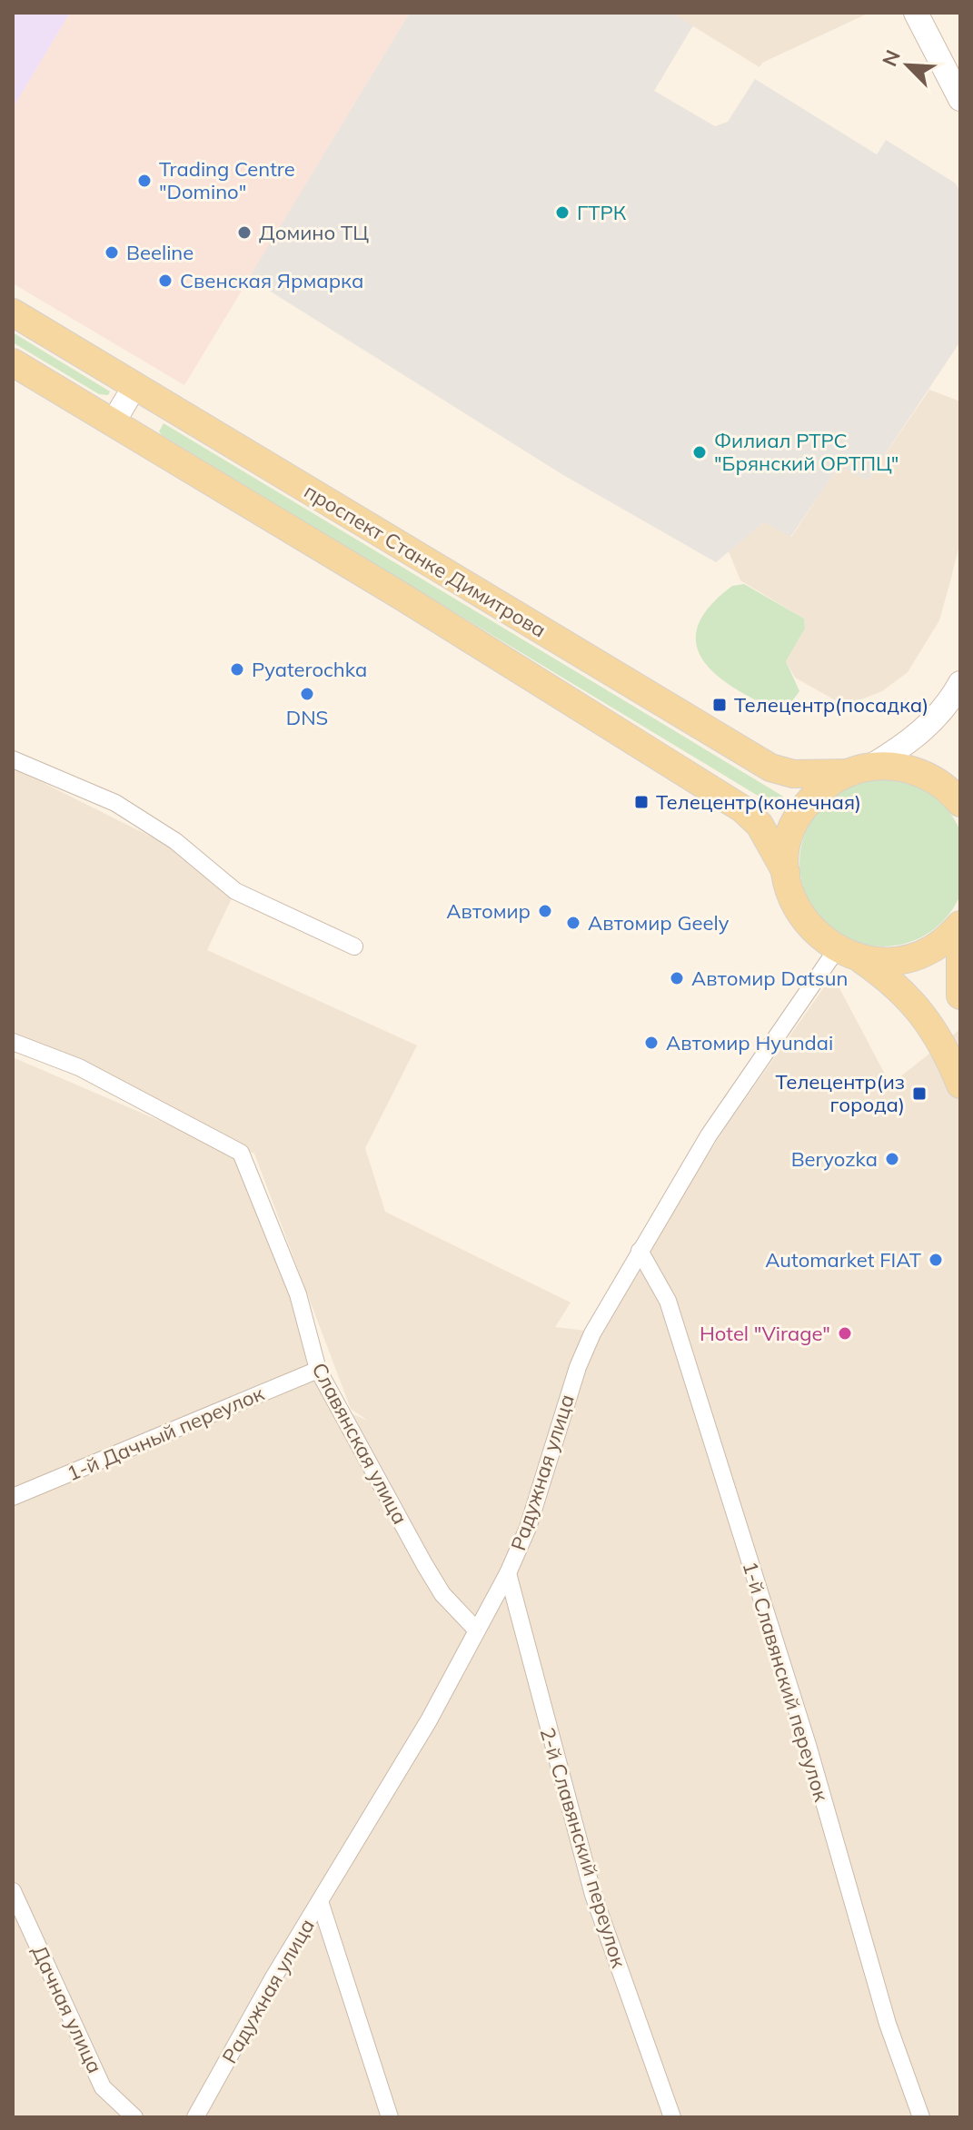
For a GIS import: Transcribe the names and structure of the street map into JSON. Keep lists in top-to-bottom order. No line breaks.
{"streets":{"main road":["проспект Станке Димитрова"],"street":["1-й Дачный переулок","Славянская улица","Радужная улица","1-й Славянский переулок","2-й Славянский переулок","Дачная улица"]},"crossings":[["1-й Дачный переулок","Славянская улица"],["Славянская улица","Радужная улица"],["Радужная улица","1-й Славянский переулок"],["Радужная улица","2-й Славянский переулок"]],"places":{"other":["Trading Centre \"Domino\"","ГТРК","Домино ТЦ","Beeline","Свенская Ярмарка","Филиал РТРС \"Брянский ОРТПЦ\"","Pyaterochka","DNS","Автомир","Автомир Geely","Автомир Datsun","Автомир Hyundai","Beryozka","Automarket FIAT","Hotel \"Virage\""],"transit":["Телецентр(посадка)","Телецентр(конечная)","Телецентр(из города)"]},"north":"top left"}
